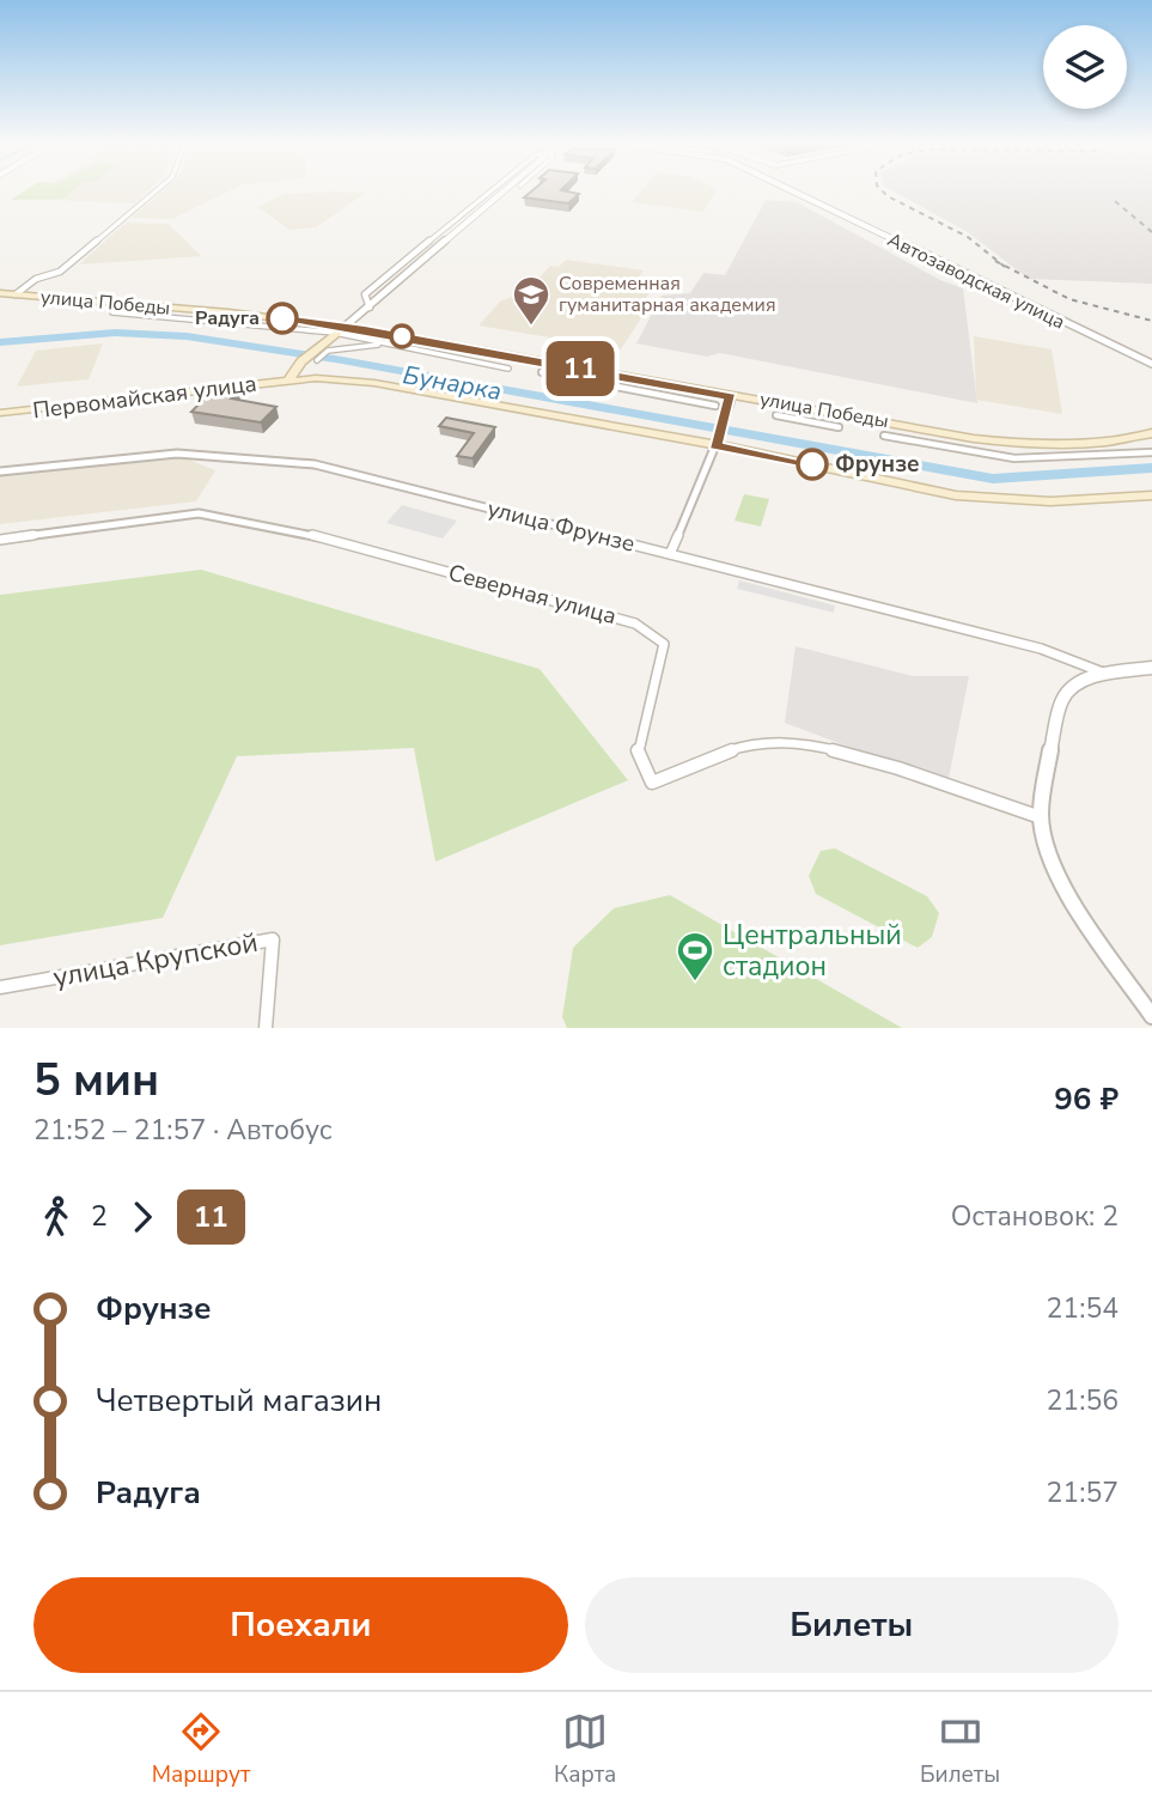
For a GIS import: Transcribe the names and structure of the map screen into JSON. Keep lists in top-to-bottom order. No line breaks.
{"streets":{"main road":["улица Победы","Первомайская улица"],"street":["Автозаводская улица","улица Фрунзе","Северная улица","улица Крупской"]},"water":["Бунарка"],"places":{"other":["Радуга","Фрунзе"],"school or university":["Современная гуманитарная академия"],"sports":["Центральный стадион"]},"lines":["bus line 11"],"page":{"on_map":"11","heading":["5 мин","21:52 – 21:57 · Автобус","96 ₽"],"legs":["2","11","Остановок: 2"],"list":[{"name":"Фрунзе","value":"21:54"},{"name":"Четвертый магазин","value":"21:56"},{"name":"Радуга","value":"21:57"}],"buttons":["Поехали","Билеты"],"tabs":["Маршрут","Карта","Билеты"]}}
